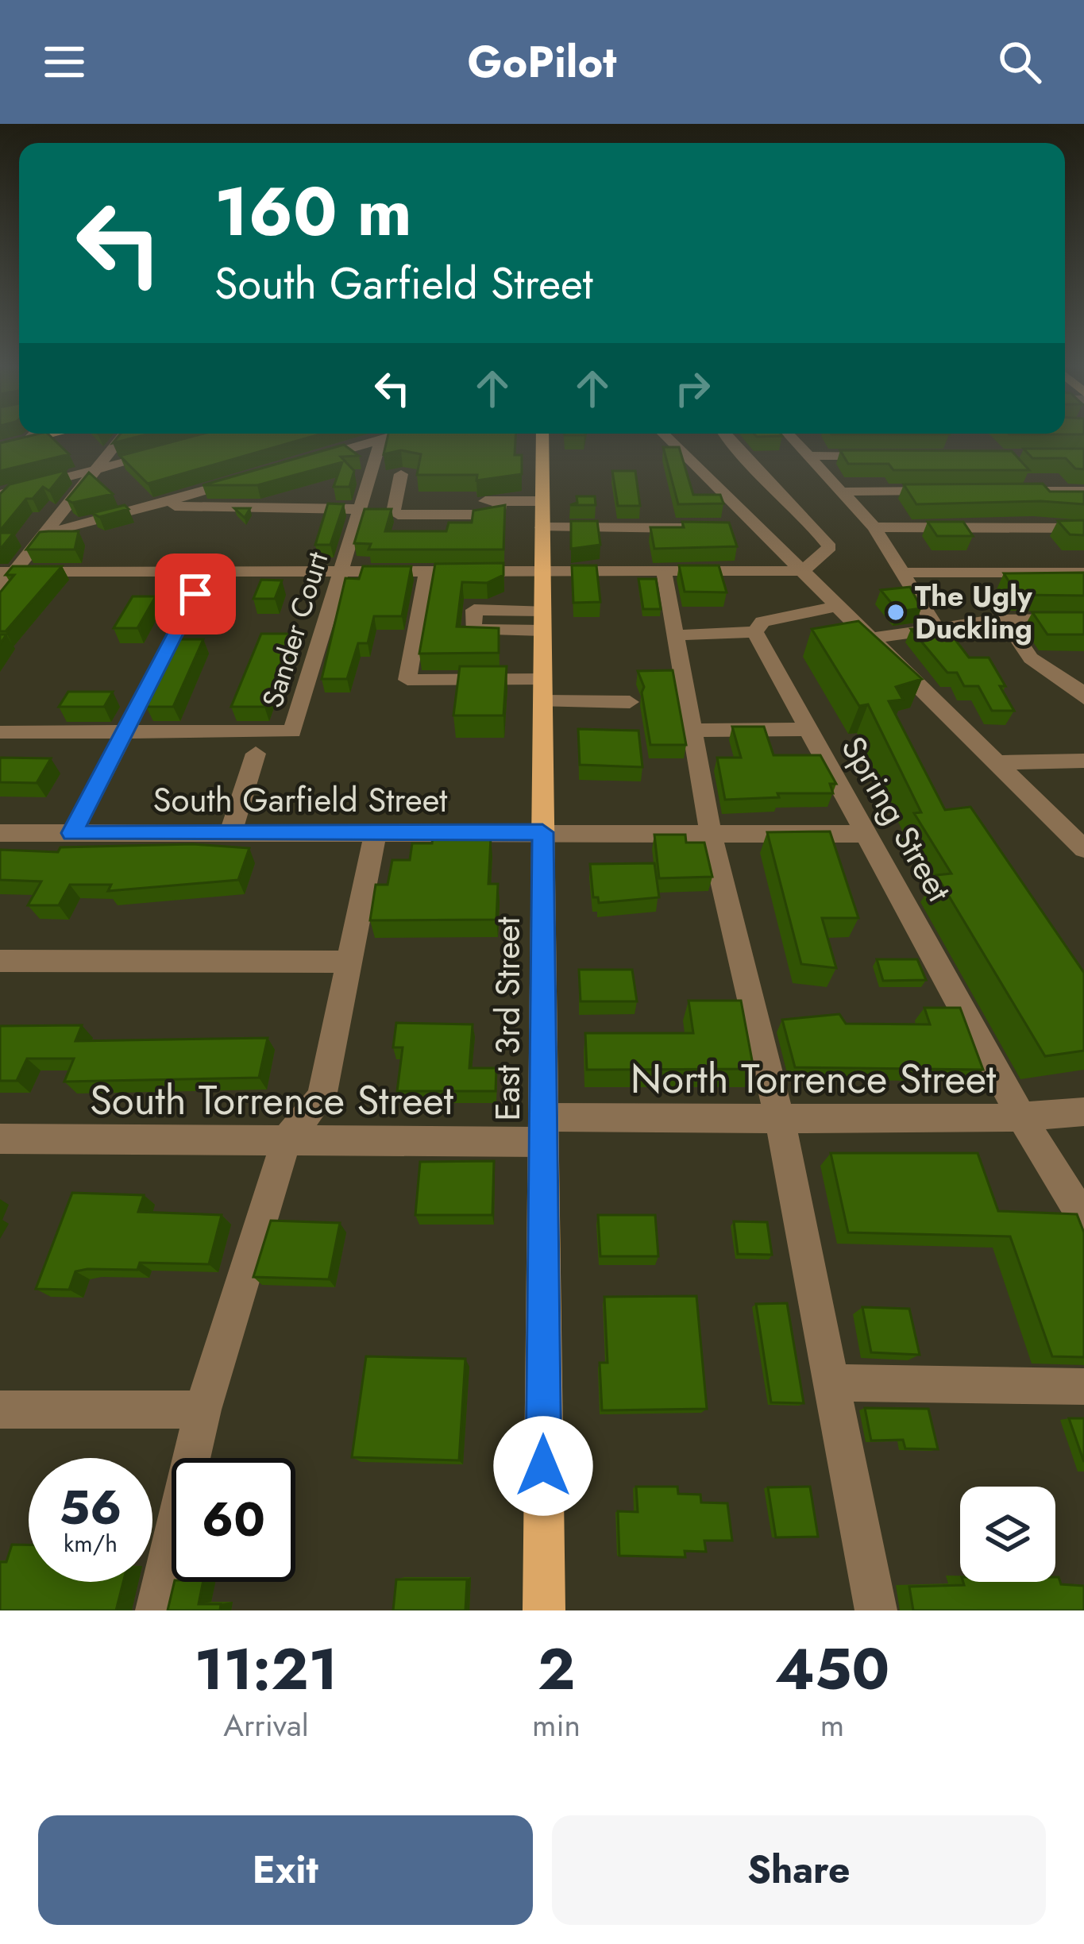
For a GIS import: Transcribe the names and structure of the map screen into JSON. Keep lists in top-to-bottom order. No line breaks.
{"streets":{"main road":["East 3rd Street"],"street":["Sander Court","South Garfield Street","Spring Street","North Torrence Street","South Torrence Street"]},"crossings":[["South Garfield Street","Spring Street"],["South Garfield Street","East 3rd Street"],["Spring Street","North Torrence Street"],["East 3rd Street","North Torrence Street"],["East 3rd Street","South Torrence Street"],["North Torrence Street","South Torrence Street"]],"places":["The Ugly Duckling"],"page":{"header":"GoPilot","turn":["160 m","South Garfield Street"],"speed":"56 km/h","limit":"60","eta":["11:21","Arrival","2","min","450","m"],"buttons":["Exit","Share"]}}
